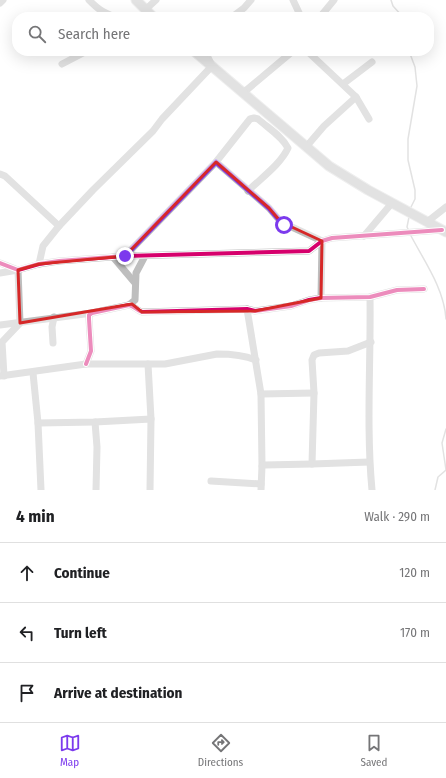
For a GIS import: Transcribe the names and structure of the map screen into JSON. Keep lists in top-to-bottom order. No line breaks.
{"page":{"search":"Search here","heading":["4 min","Walk · 290 m"],"list":[["Continue","120 m"],["Turn left","170 m"],"Arrive at destination"],"nav":["Map","Directions","Saved"]}}
